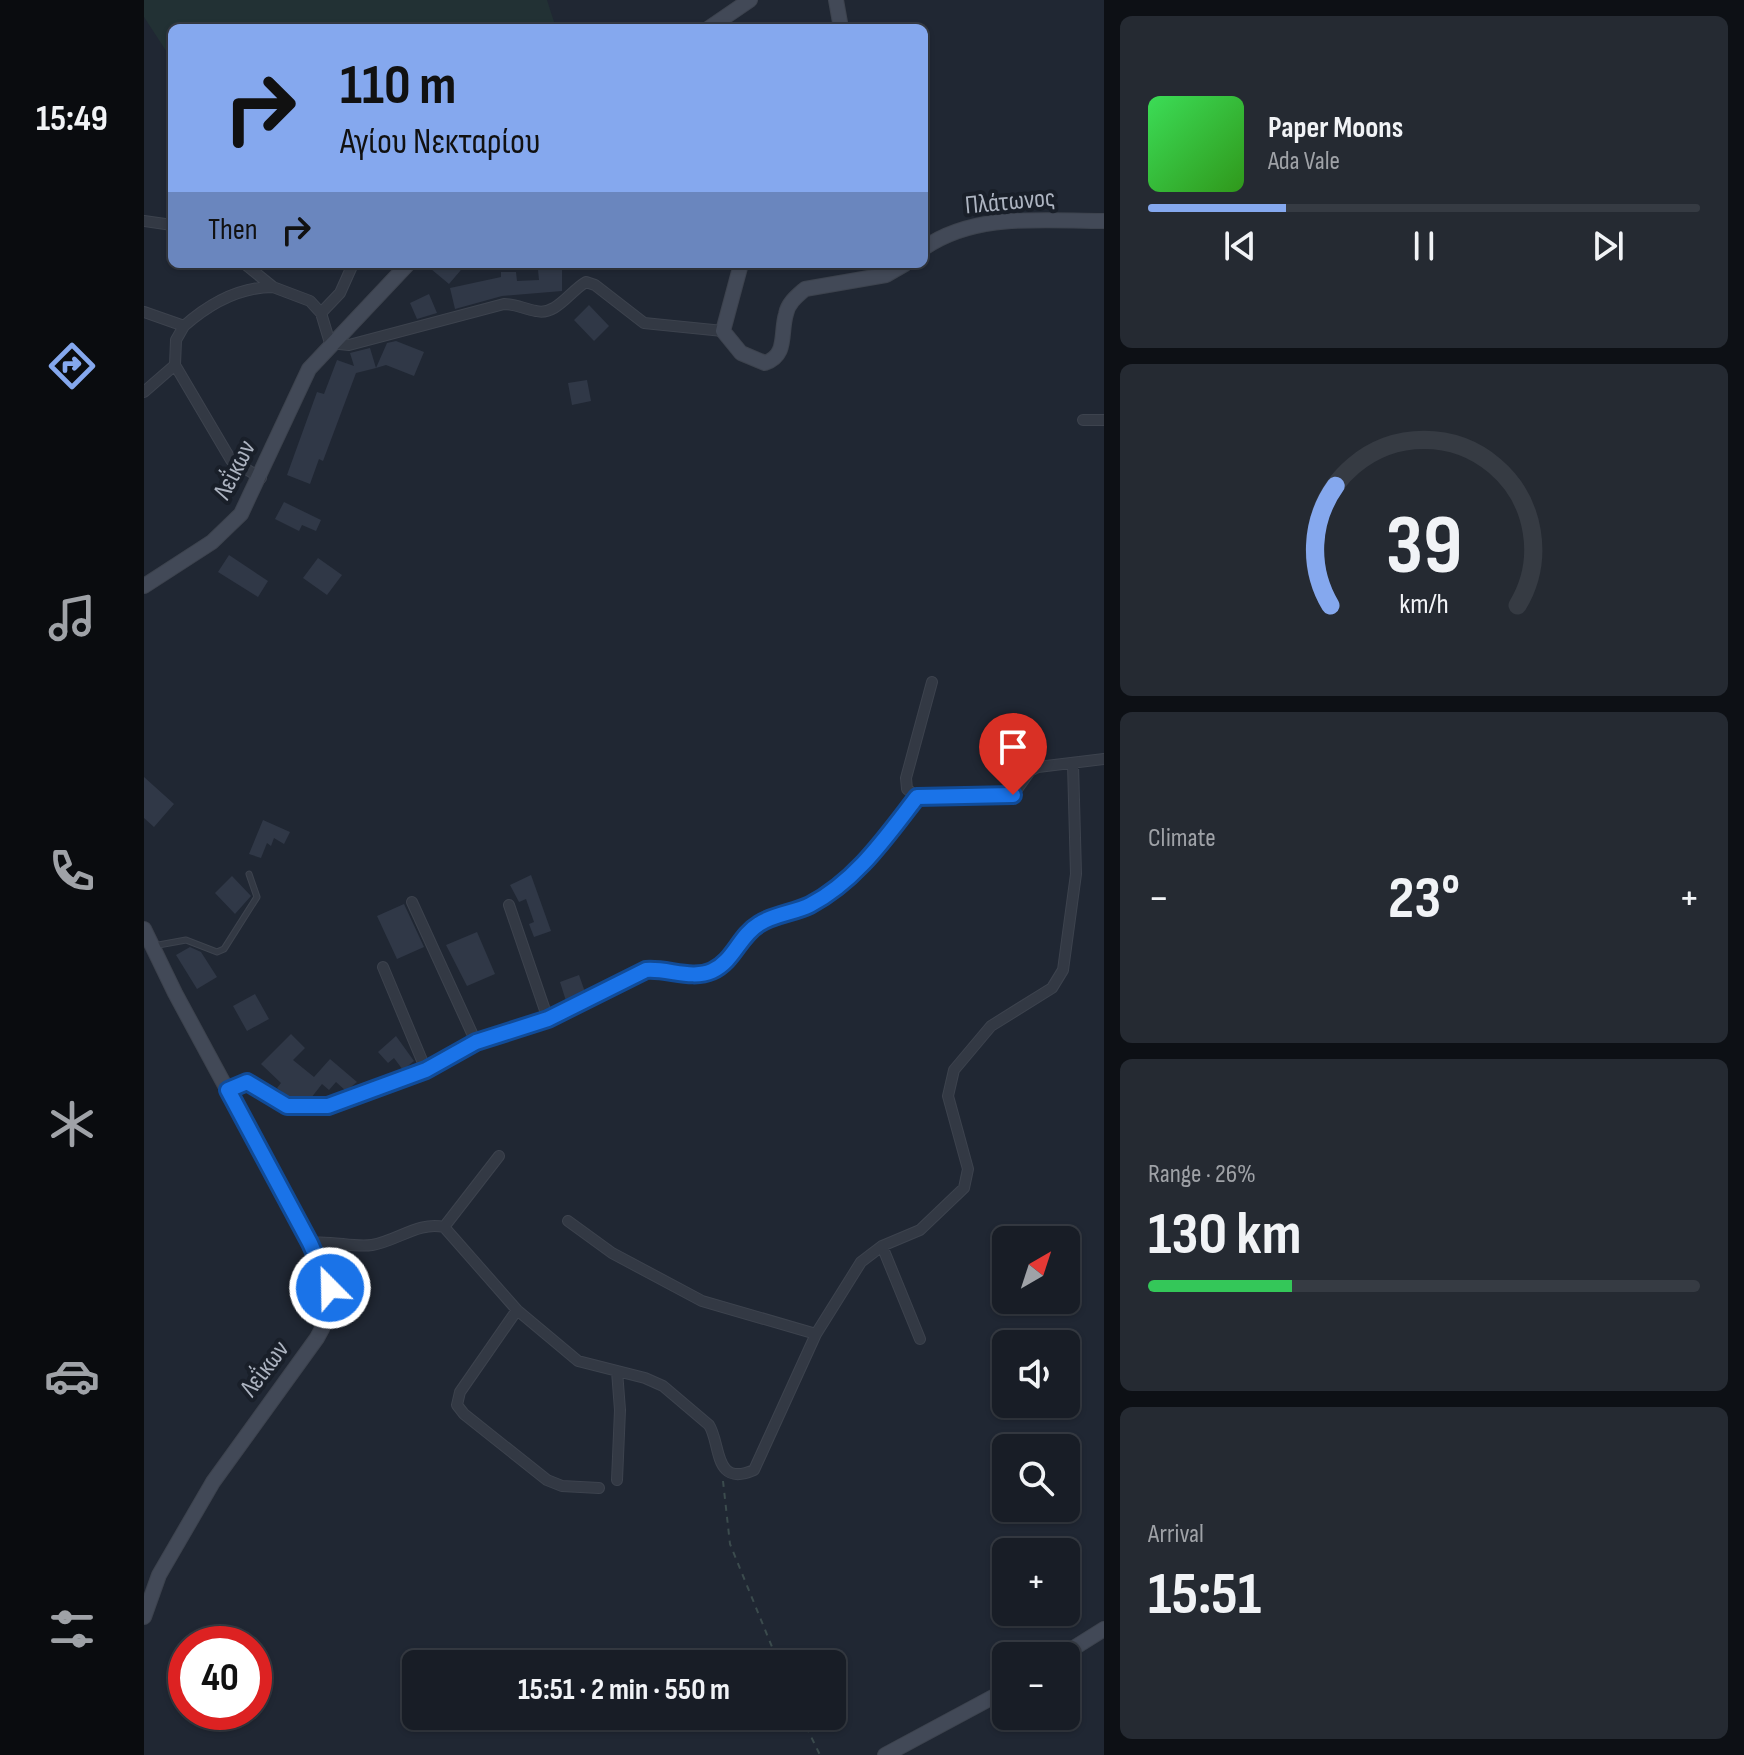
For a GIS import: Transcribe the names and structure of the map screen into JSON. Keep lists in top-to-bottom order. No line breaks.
{"streets":{"street":["Πλάτωνος","Λεΐκων"]},"north":"top right","page":{"tabs":"15:49","turn":["110 m","Αγίου Νεκταρίου"],"song":["Paper Moons","Ada Vale"],"then":"Then","tile":["Climate",["Range · 26%","130 km"],["Arrival","15:51"]],"heat":["−","23°","+"],"map_buttons":["+","−"],"limit":"40","trip":"15:51 · 2 min · 550 m","gauge":["39","km/h"]}}
